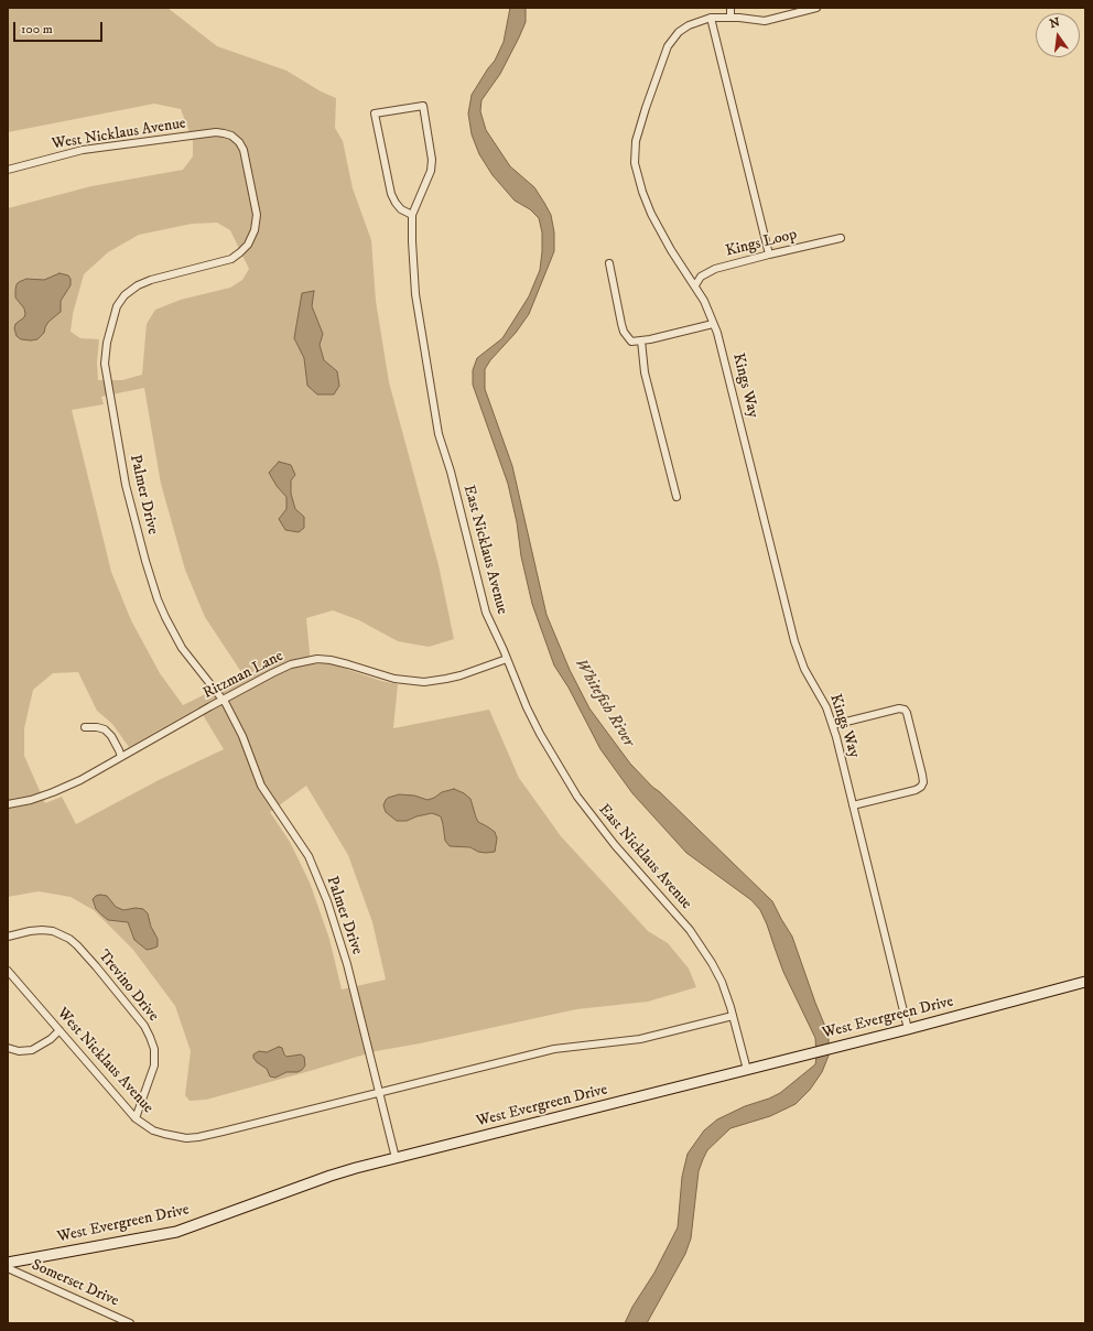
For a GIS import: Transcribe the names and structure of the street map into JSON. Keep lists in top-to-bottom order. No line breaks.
{"streets":{"street":["West Nicklaus Avenue","Kings Loop","Kings Way","Palmer Drive","East Nicklaus Avenue","Ritzman Lane","Trevino Drive","West Evergreen Drive","Somerset Drive"]},"crossings":[["West Nicklaus Avenue","Palmer Drive"],["West Nicklaus Avenue","Trevino Drive"],["Kings Loop","Kings Way"],["Kings Way","West Evergreen Drive"],["Palmer Drive","Ritzman Lane"],["Palmer Drive","West Evergreen Drive"],["East Nicklaus Avenue","Ritzman Lane"],["East Nicklaus Avenue","West Evergreen Drive"]],"water":["Whitefish River"],"scale_bar":"100 m","north":"top"}
